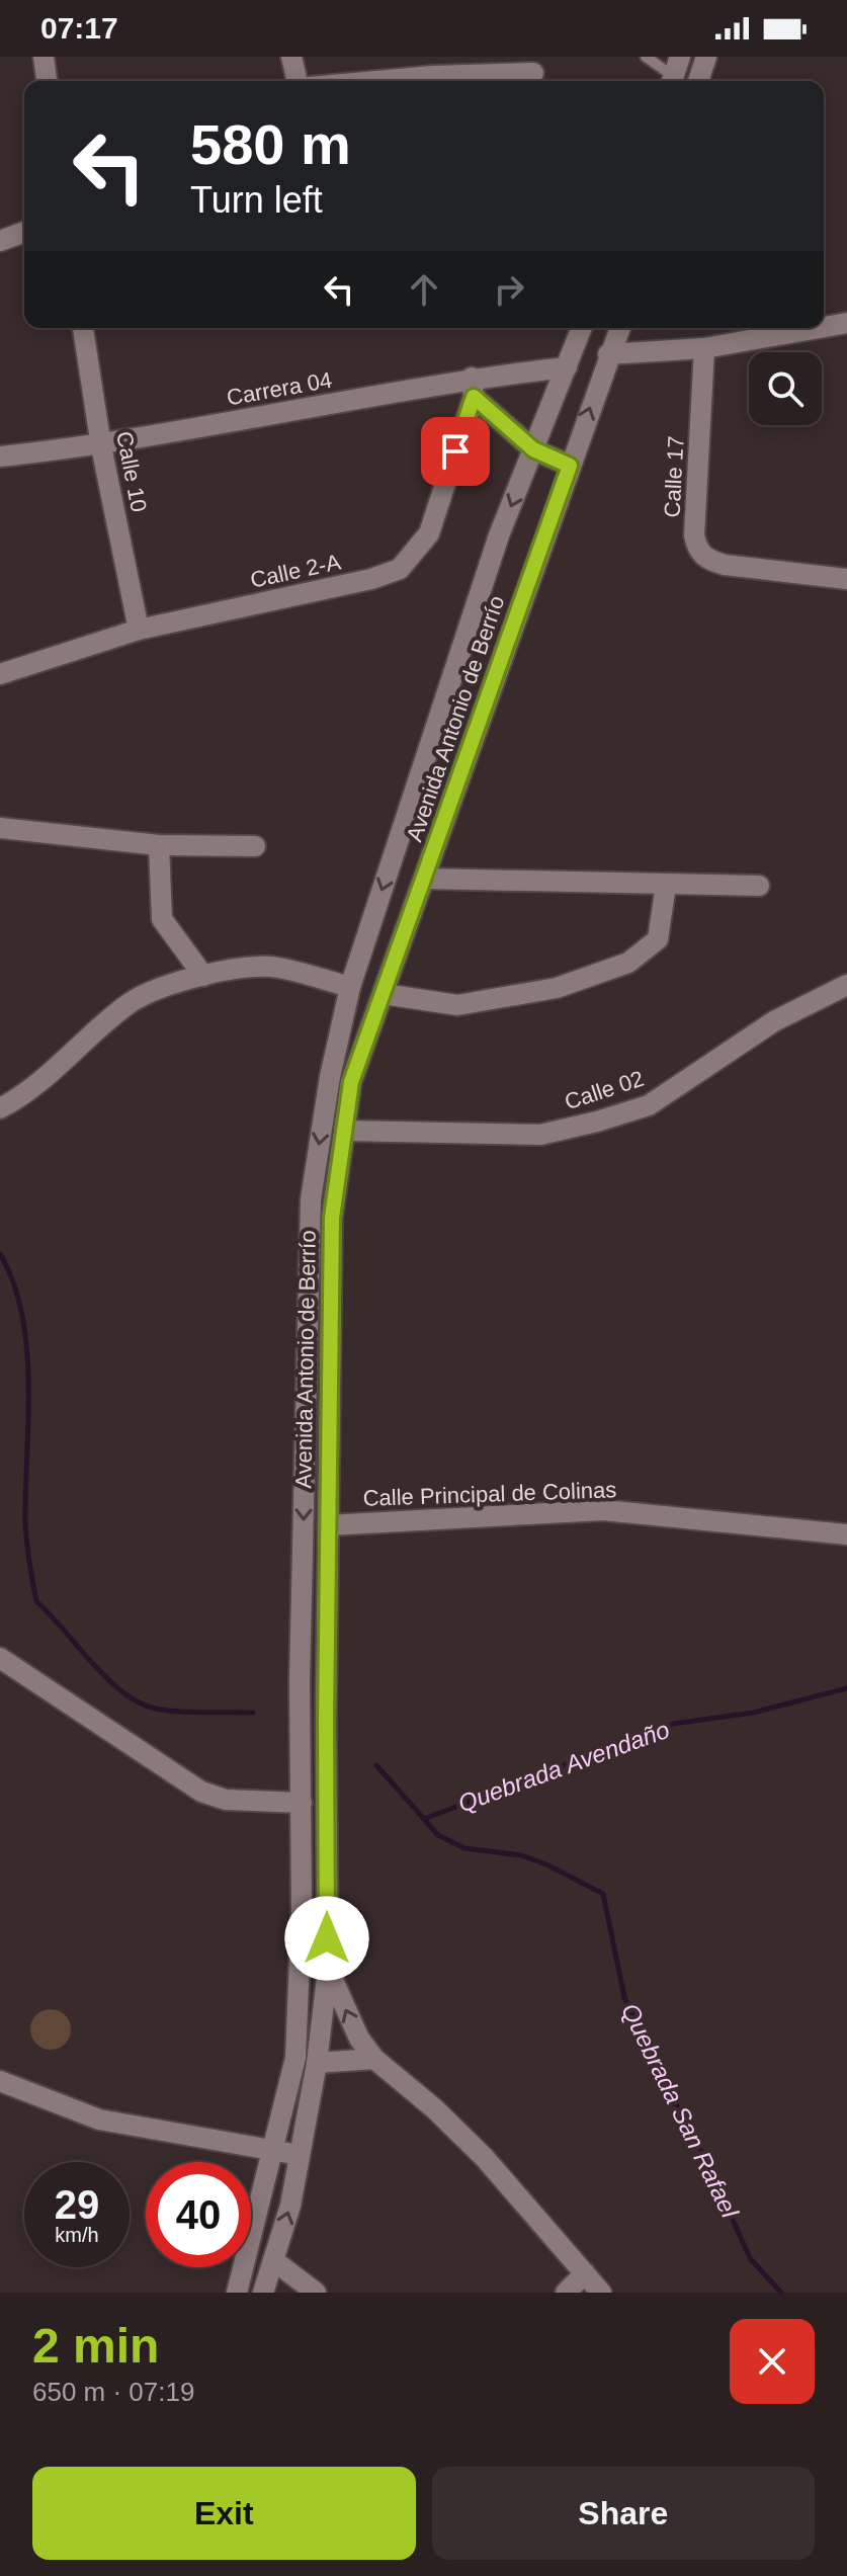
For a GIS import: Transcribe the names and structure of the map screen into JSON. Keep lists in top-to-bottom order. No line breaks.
{"streets":{"street":["Carrera 04","Calle 10","Calle 17","Calle 2-A","Avenida Antonio de Berrío","Calle 02","Calle Principal de Colinas"]},"crossings":[["Carrera 04","Calle 10"],["Carrera 04","Calle 2-A"],["Carrera 04","Avenida Antonio de Berrío"],["Calle 10","Calle 2-A"],["Avenida Antonio de Berrío","Calle 02"],["Avenida Antonio de Berrío","Calle Principal de Colinas"]],"water":["Quebrada Avendaño","Quebrada San Rafael"],"page":{"status":"07:17","turn":["580 m","Turn left"],"speed":"29 km/h","limit":"40","heading":["2 min","650 m · 07:19"],"buttons":["Exit","Share"]}}
